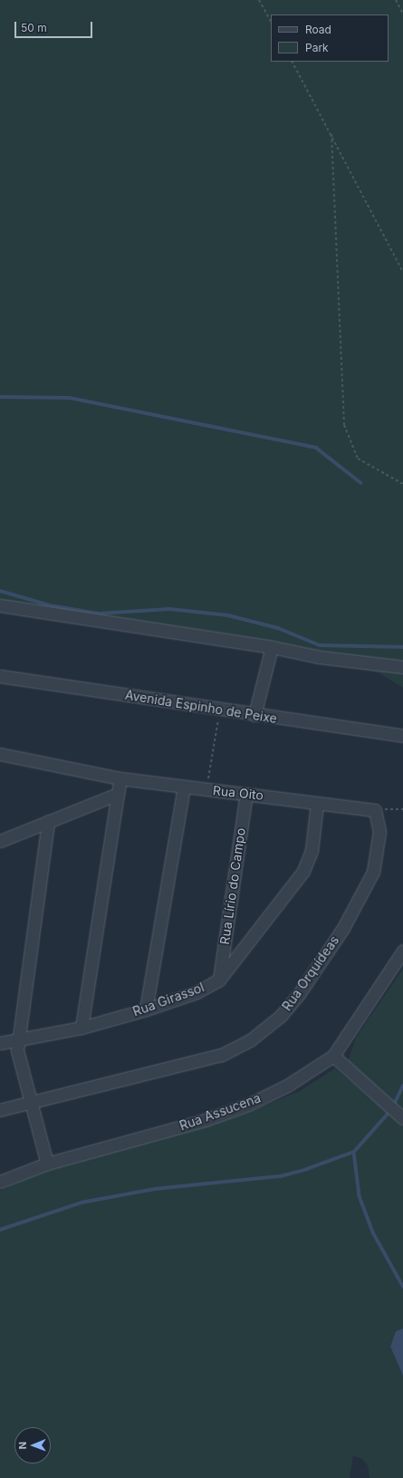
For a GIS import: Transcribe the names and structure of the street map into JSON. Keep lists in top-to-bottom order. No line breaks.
{"streets":{"street":["Avenida Espinho de Peixe","Rua Oito","Rua Lírio do Campo","Rua Orquídeas","Rua Girassol","Rua Assucena"]},"crossings":[["Rua Oito","Rua Lírio do Campo"],["Rua Oito","Rua Orquídeas"],["Rua Oito","Rua Girassol"],["Rua Lírio do Campo","Rua Girassol"]],"legend":["Road","Park"],"scale_bar":"50 m","north":"left"}
